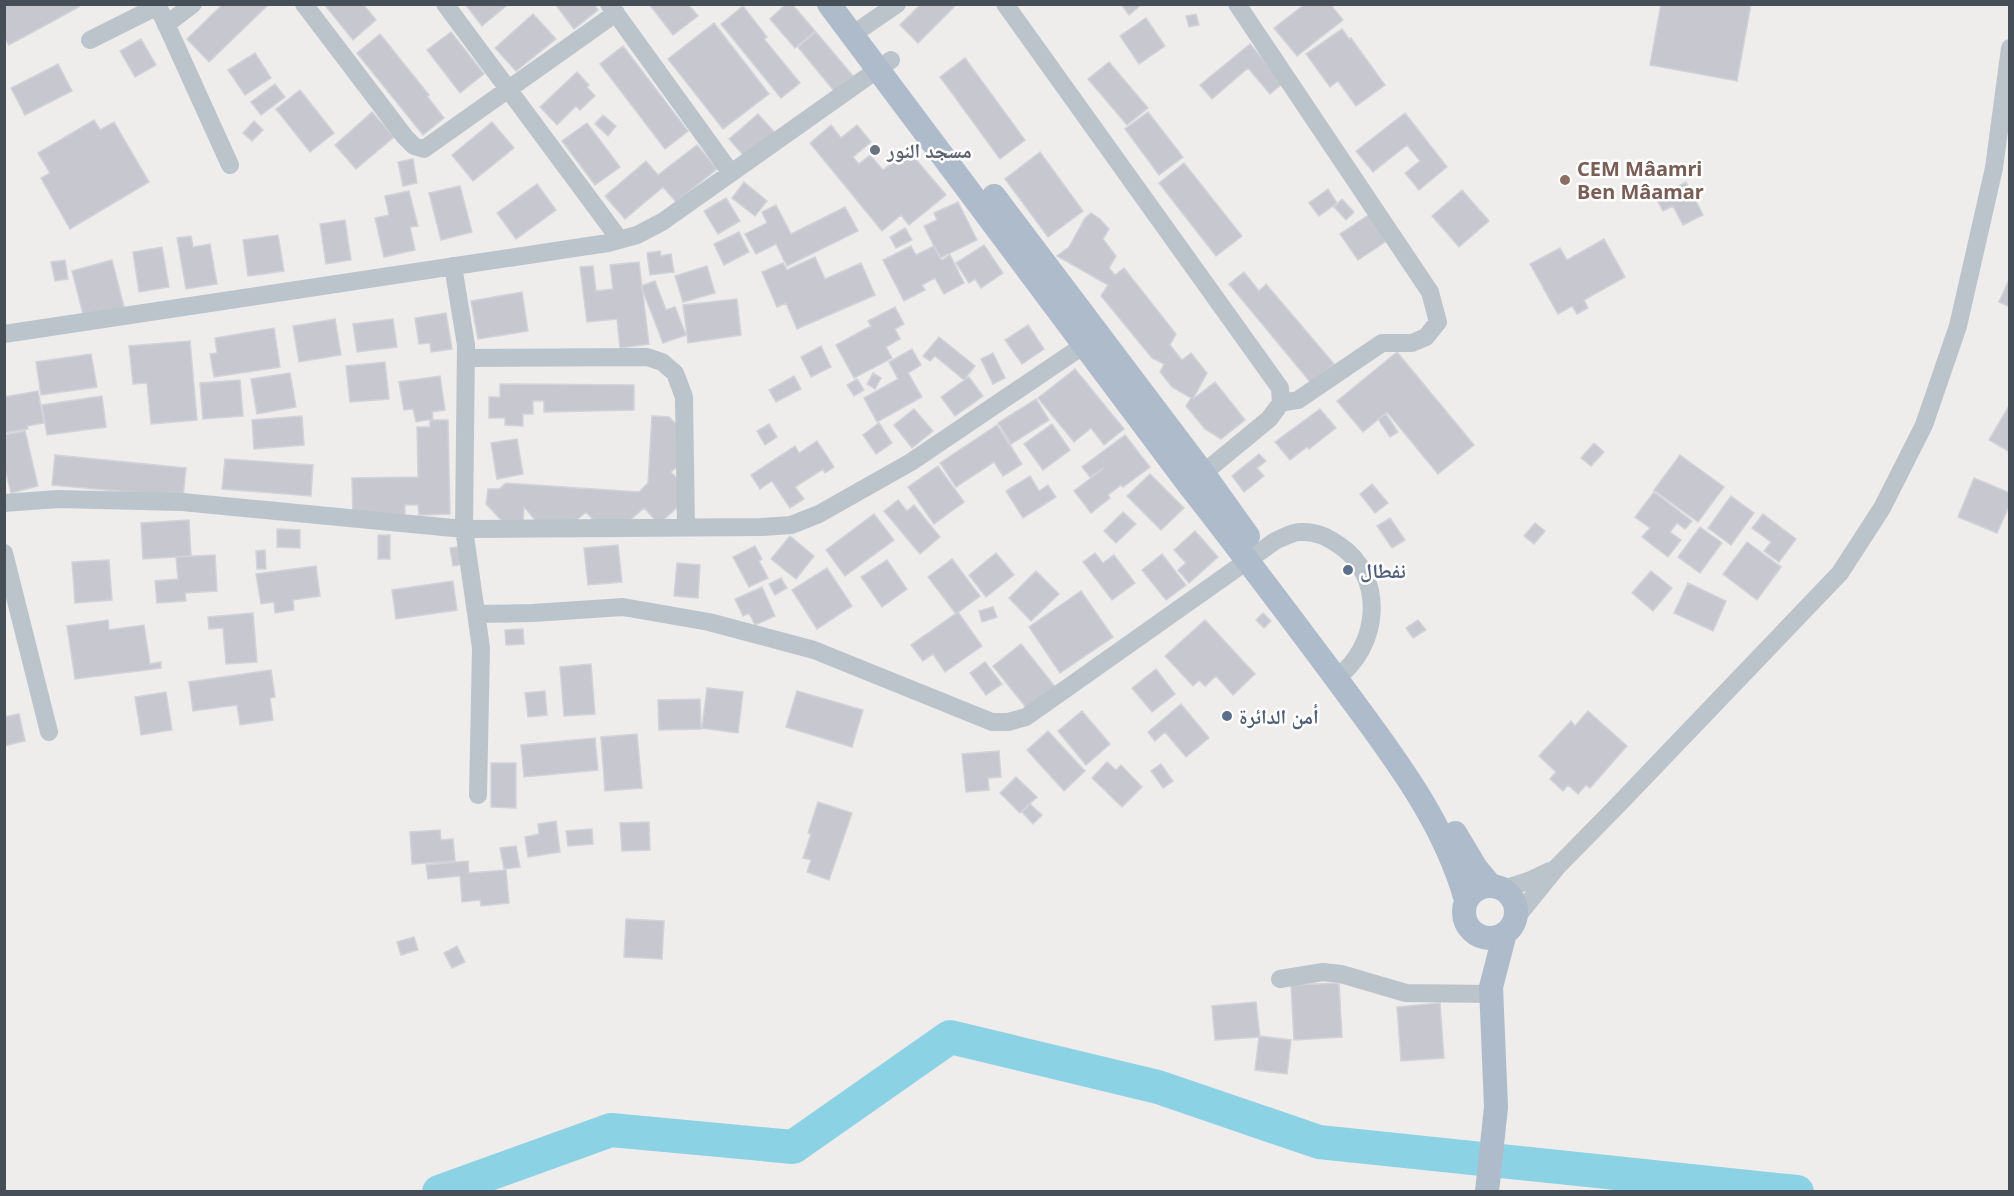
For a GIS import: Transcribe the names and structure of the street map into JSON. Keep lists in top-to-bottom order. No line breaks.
{"places":["مسجد النور","CEM Mâamri Ben Mâamar","نفطال","أمن الدائرة"]}
